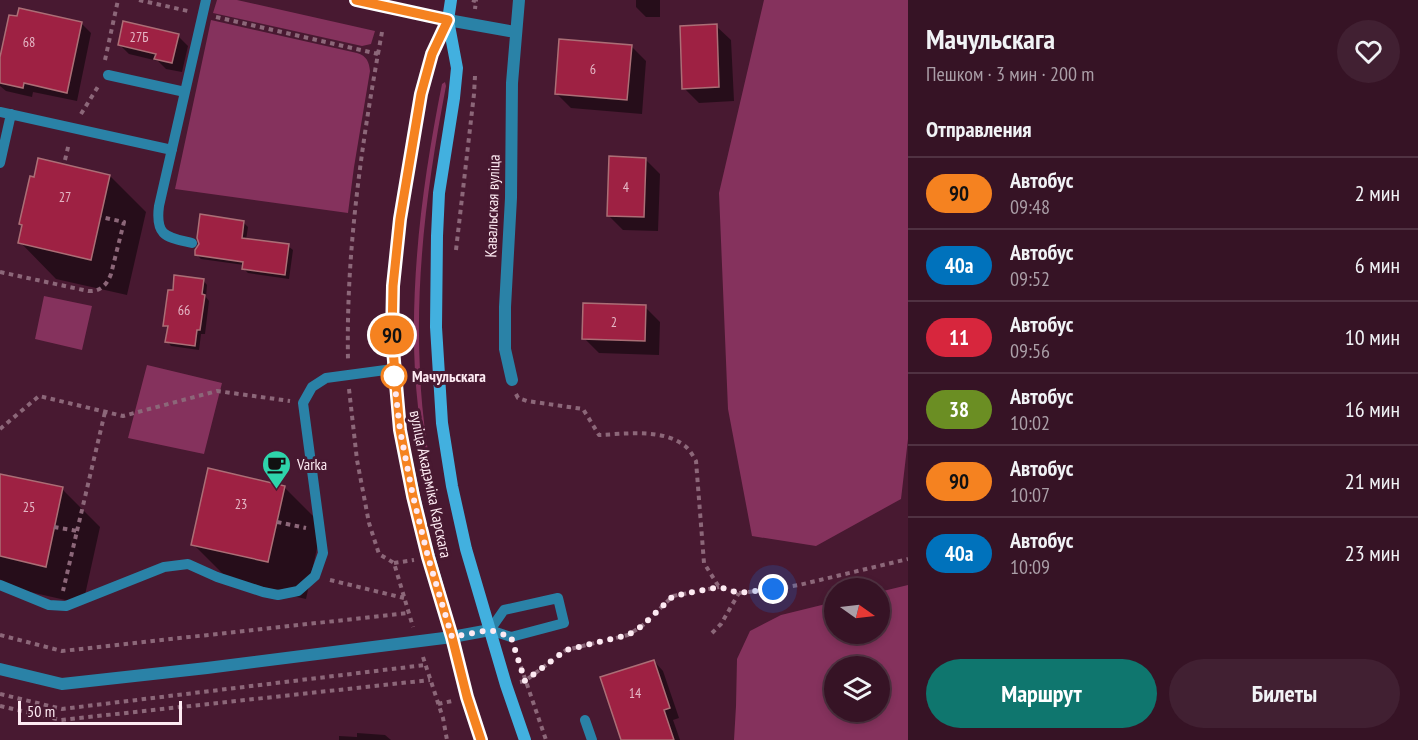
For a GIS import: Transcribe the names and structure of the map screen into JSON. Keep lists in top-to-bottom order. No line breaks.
{"streets":{"main road":["вуліца Акадэміка Карскага"],"street":["Кавальская вуліца"]},"places":{"other":["Мачульскага"],"cafe":["Varka"]},"lines":["bus line 90"],"house_numbers":["27Б","68","6","4","27","66","2","23","25","14"],"scale_bar":"50 m","north":"right","page":{"on_map":"90","heading":[["Мачульскага","Пешком · 3 мин · 200 m"],"Отправления"],"list":[{"mark":"90","name":"Автобус","note":"09:48","value":"2 мин"},{"mark":"40а","name":"Автобус","note":"09:52","value":"6 мин"},{"mark":"11","name":"Автобус","note":"09:56","value":"10 мин"},{"mark":"38","name":"Автобус","note":"10:02","value":"16 мин"},{"mark":"90","name":"Автобус","note":"10:07","value":"21 мин"},{"mark":"40а","name":"Автобус","note":"10:09","value":"23 мин"}],"buttons":["Маршрут","Билеты"],"scale":"50 m"}}
